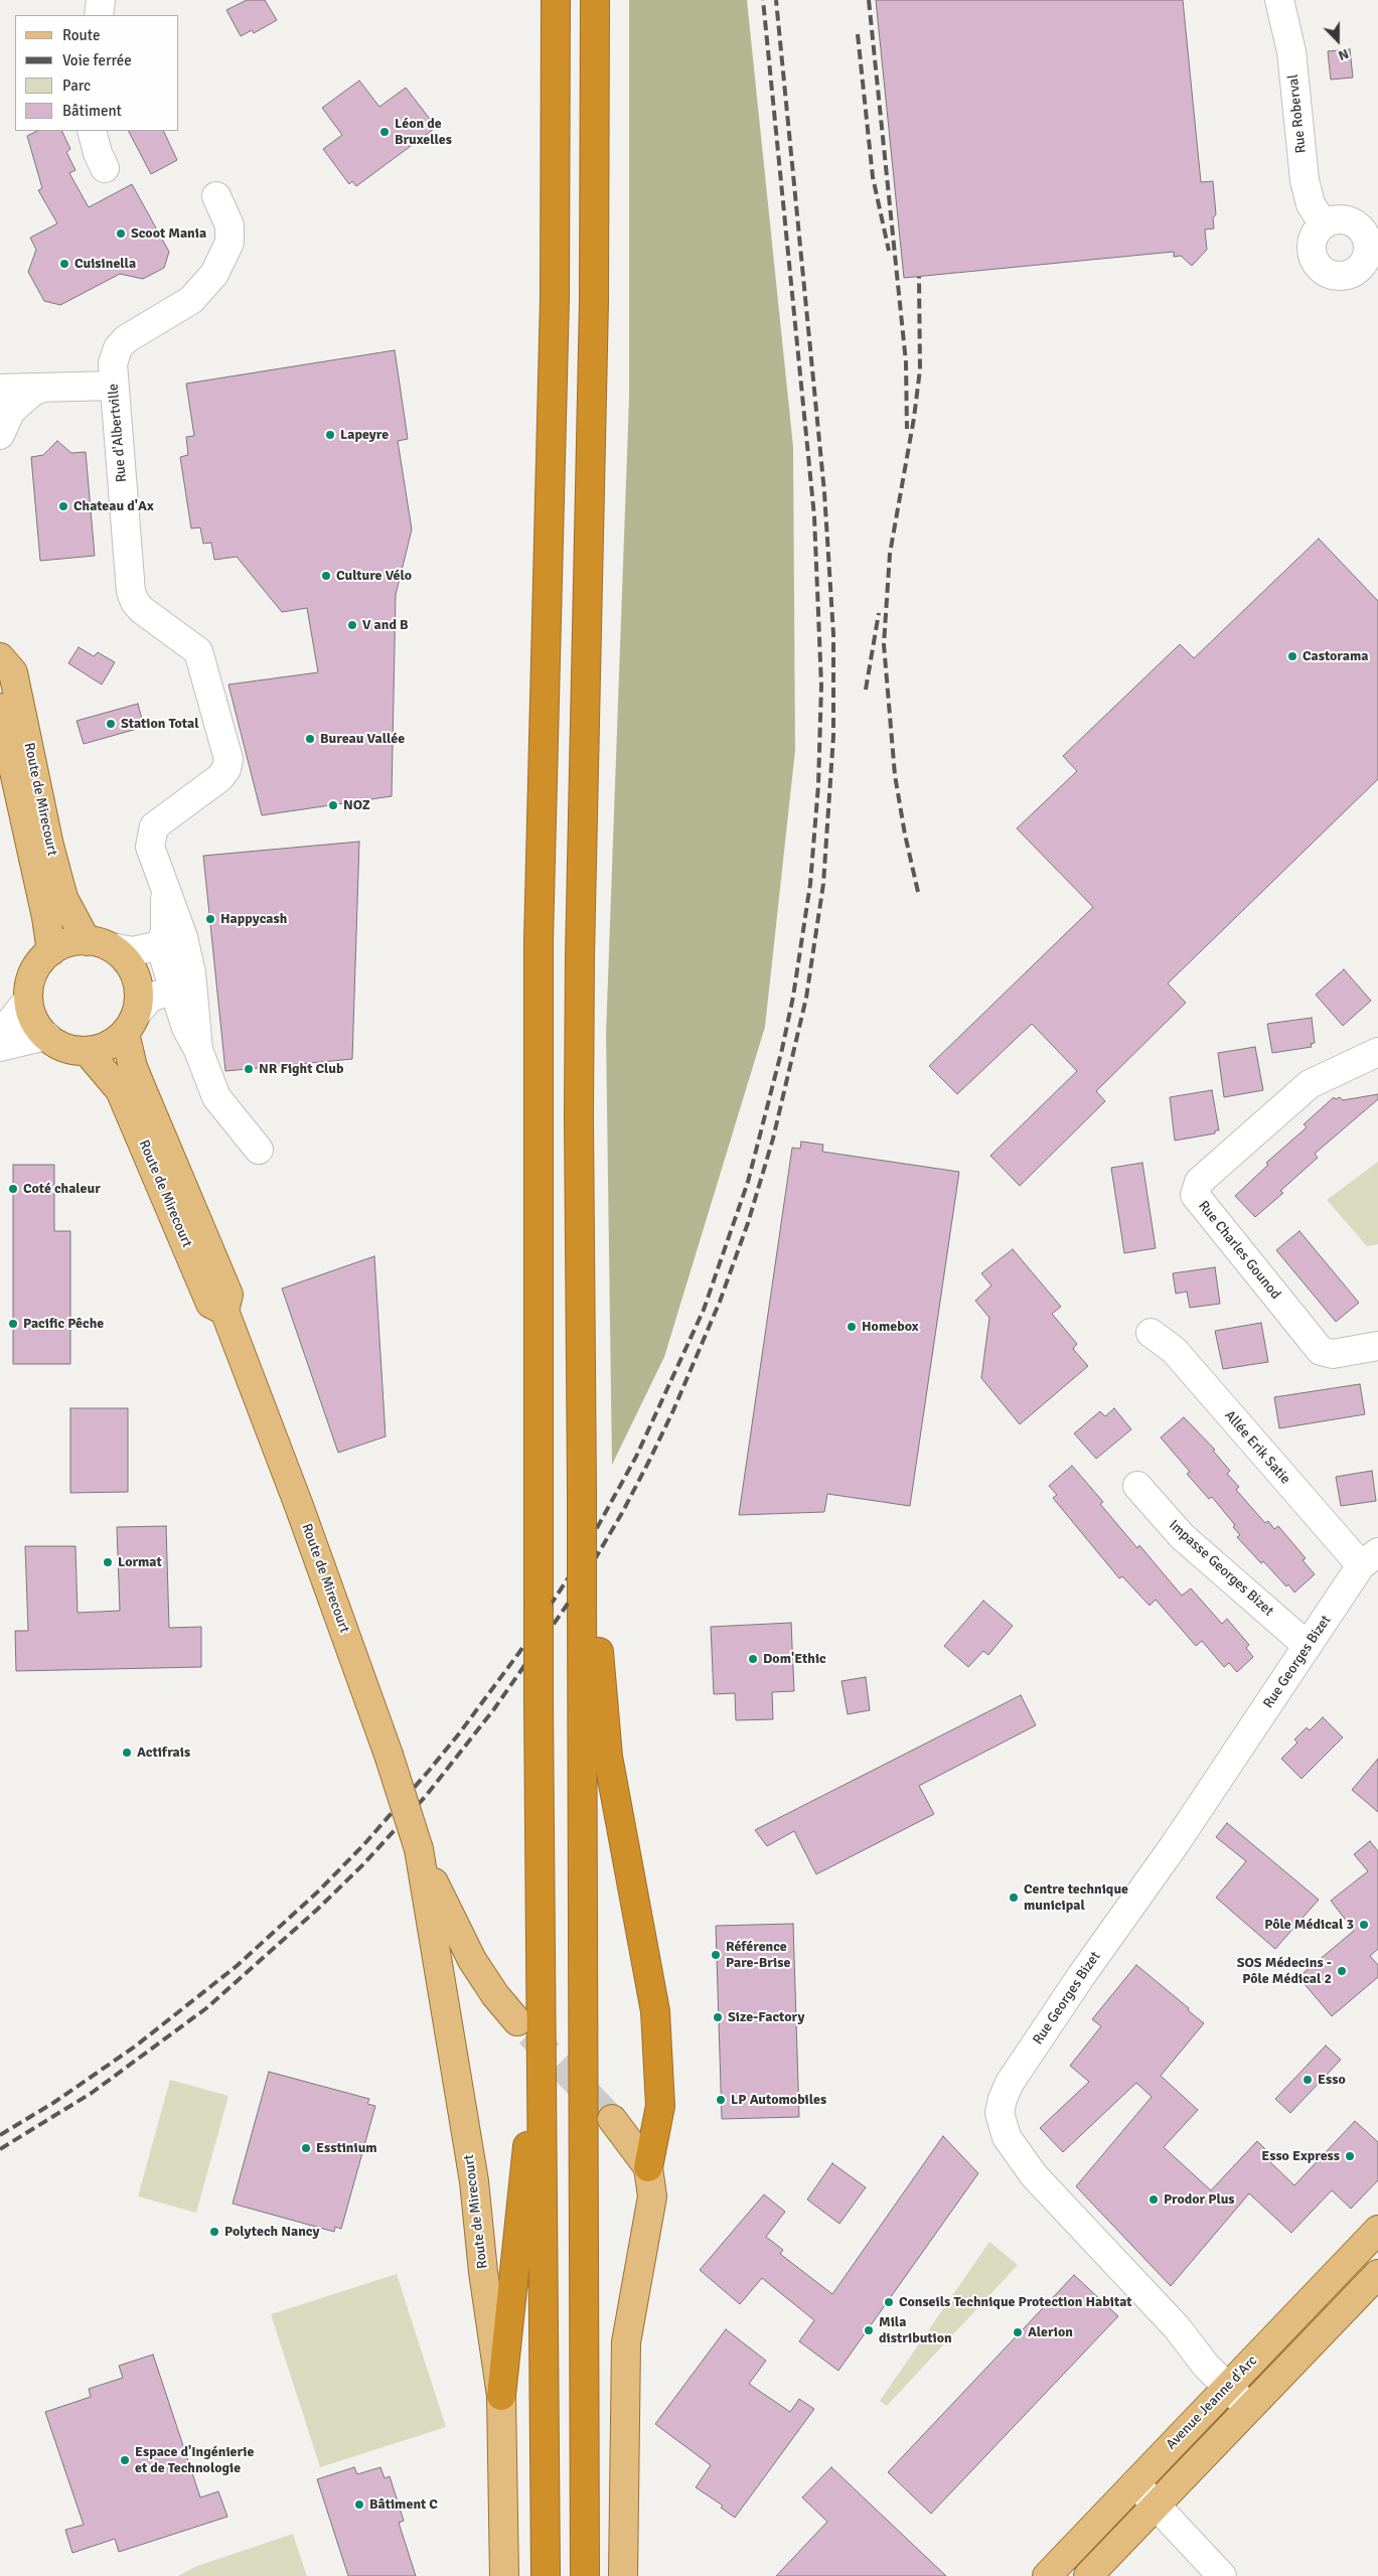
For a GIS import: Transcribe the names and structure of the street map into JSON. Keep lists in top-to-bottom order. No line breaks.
{"streets":{"main road":["Route de Mirecourt","Avenue Jeanne d'Arc"],"street":["Rue Roberval","Rue d'Albertville","Rue Charles Gounod","Allée Erik Satie","Impasse Georges Bizet","Rue Georges Bizet"]},"crossings":[["Allée Erik Satie","Rue Georges Bizet"],["Impasse Georges Bizet","Rue Georges Bizet"],["Rue Georges Bizet","Avenue Jeanne d'Arc"]],"places":["Léon de Bruxelles","Scoot Mania","Cuisinella","Lapeyre","Chateau d'Ax","Culture Vélo","V and B","Castorama","Station Total","Bureau Vallée","NOZ","Happycash","NR Fight Club","Coté chaleur","Pacific Pêche","Homebox","Lormat","Dom'Ethic","Actifrais","Centre technique municipal","Pôle Médical 3","Référence Pare-Brise","SOS Médecins - Pôle Médical 2","Size-Factory","Esso","LP Automobiles","Esstinium","Esso Express","Prodor Plus","Polytech Nancy","Conseils Technique Protection Habitat","Mila distribution","Alerion","Espace d'Ingénierie et de Technologie","Bâtiment C"],"legend":["Route","Voie ferrée","Parc","Bâtiment"],"north":"bottom"}
